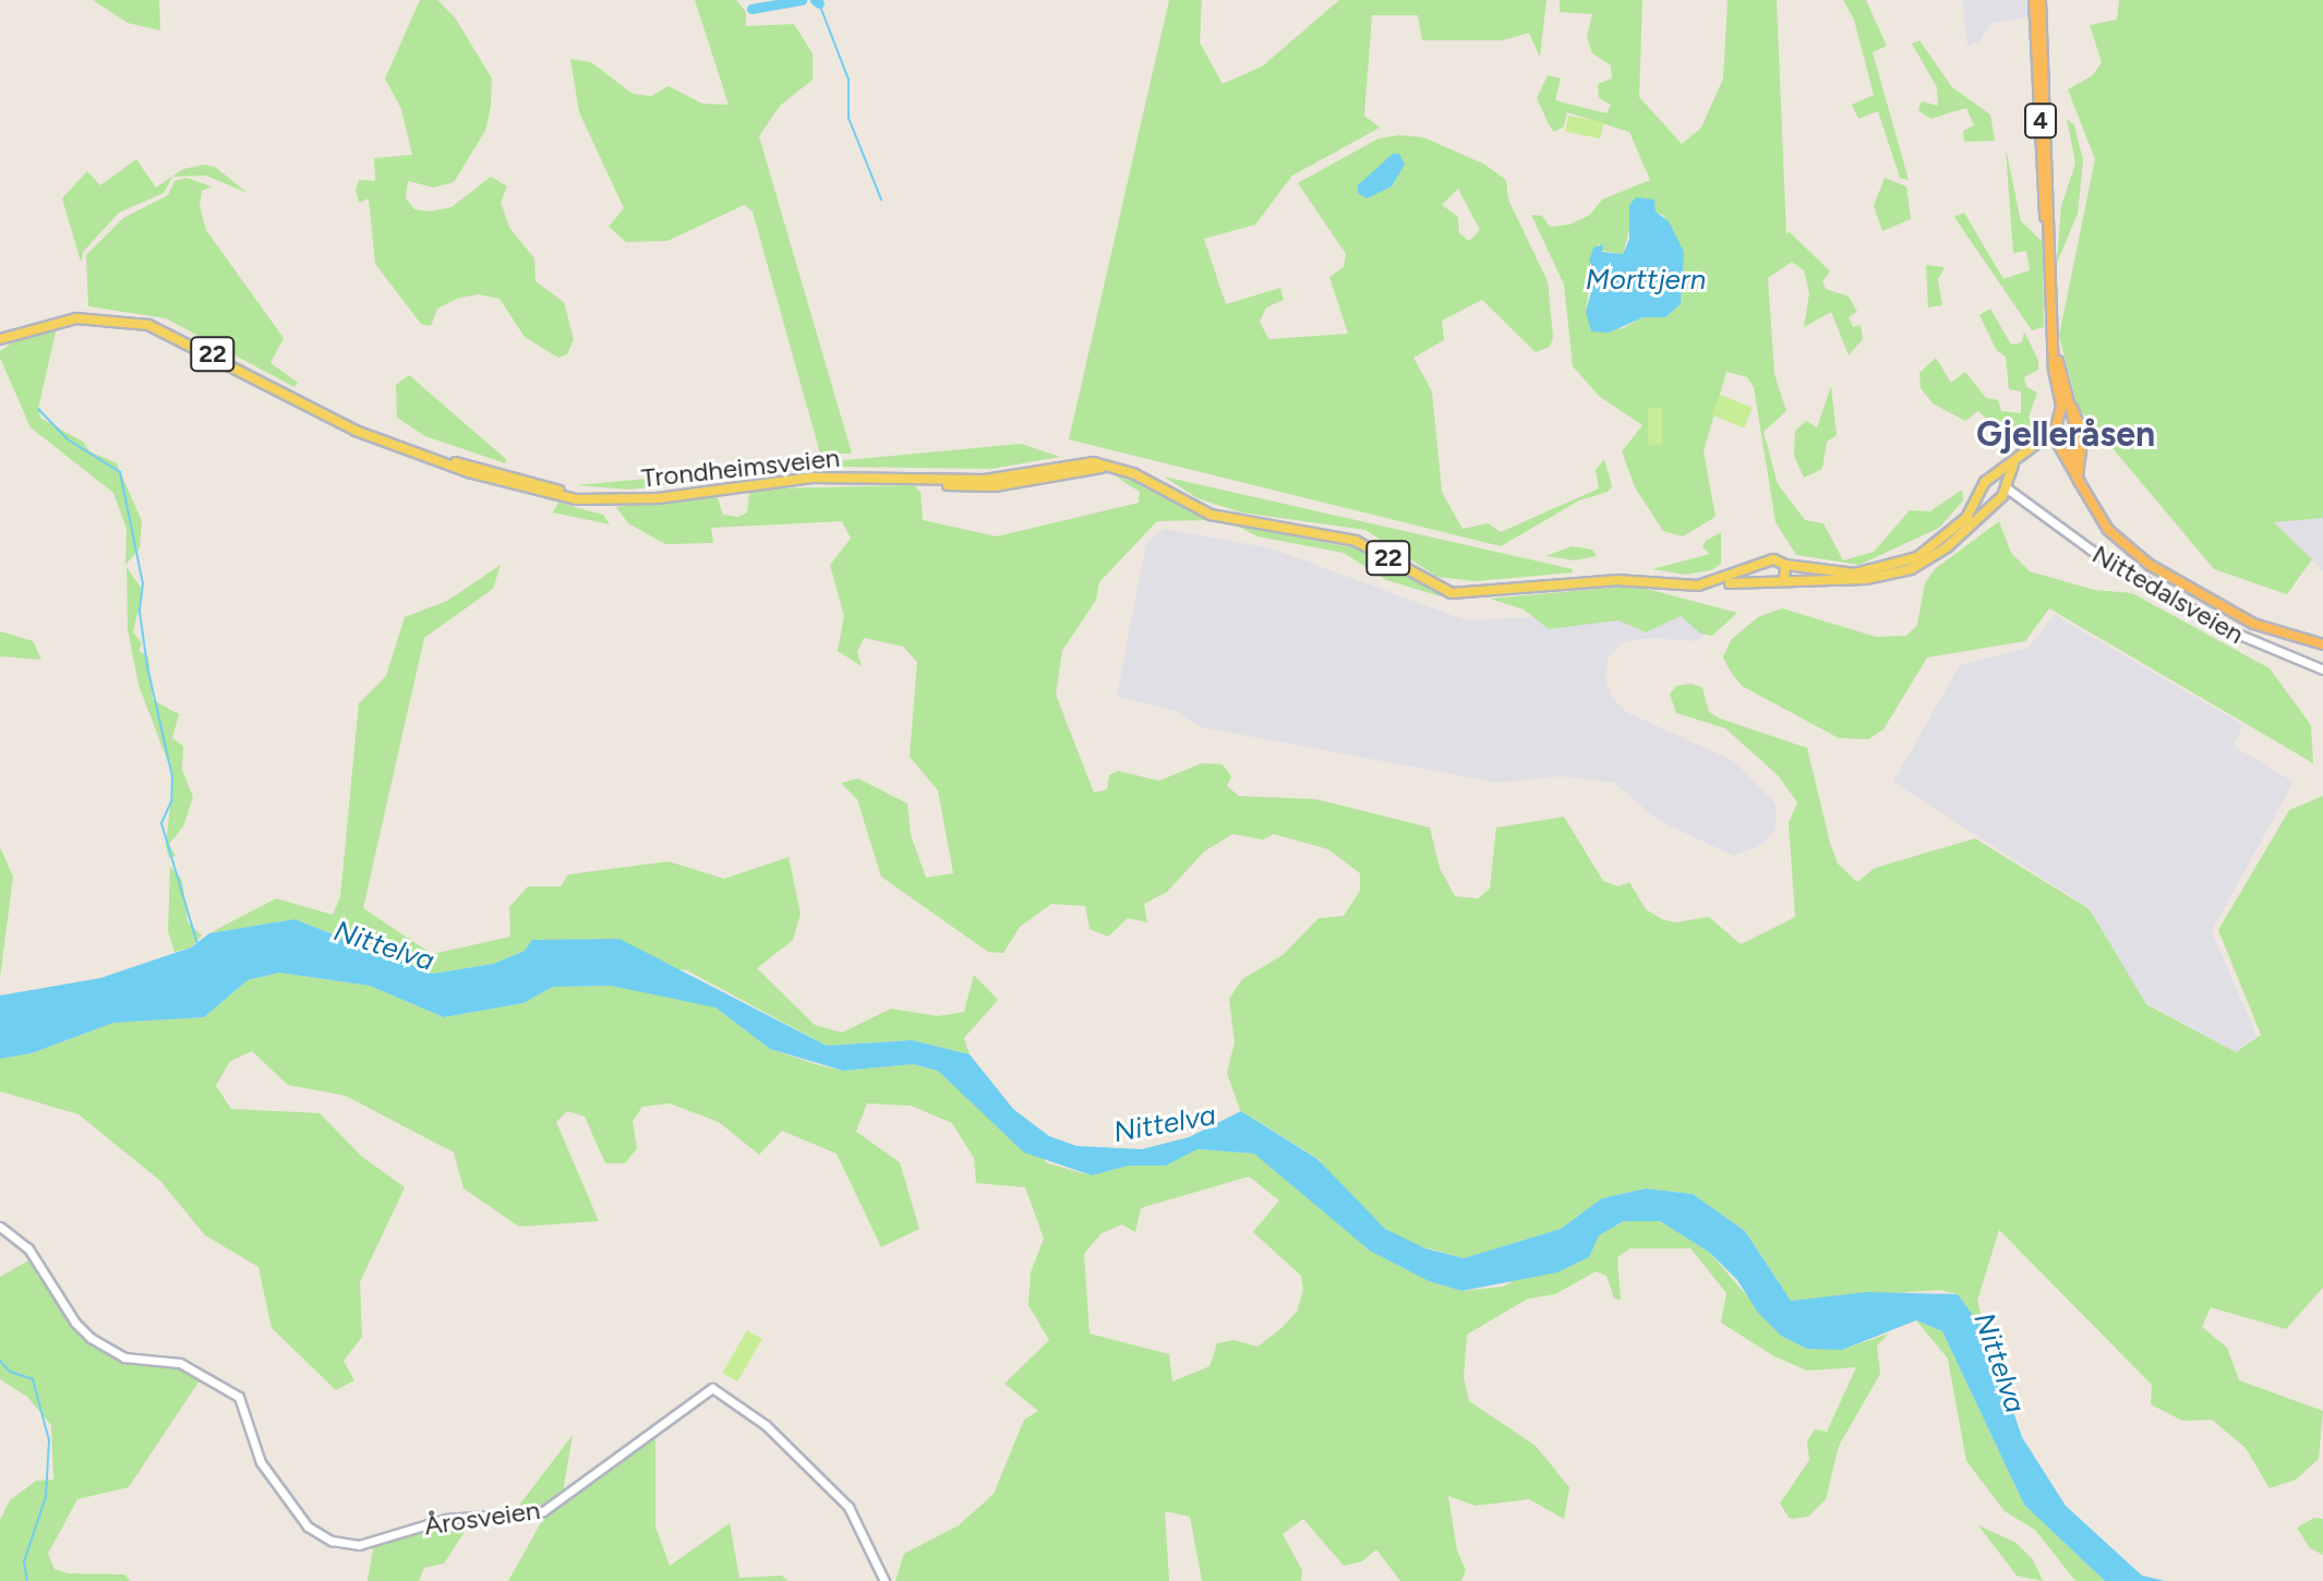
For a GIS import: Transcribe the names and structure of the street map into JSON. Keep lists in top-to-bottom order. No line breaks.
{"streets":{"highway":["4"],"main road":["22","Trondheimsveien","Nittedalsveien","Årosveien"]},"crossings":[["4","22"],["22","Trondheimsveien"],["22","Nittedalsveien"]],"districts":["Gjelleråsen"],"water":["Morttjern","Nittelva"]}
